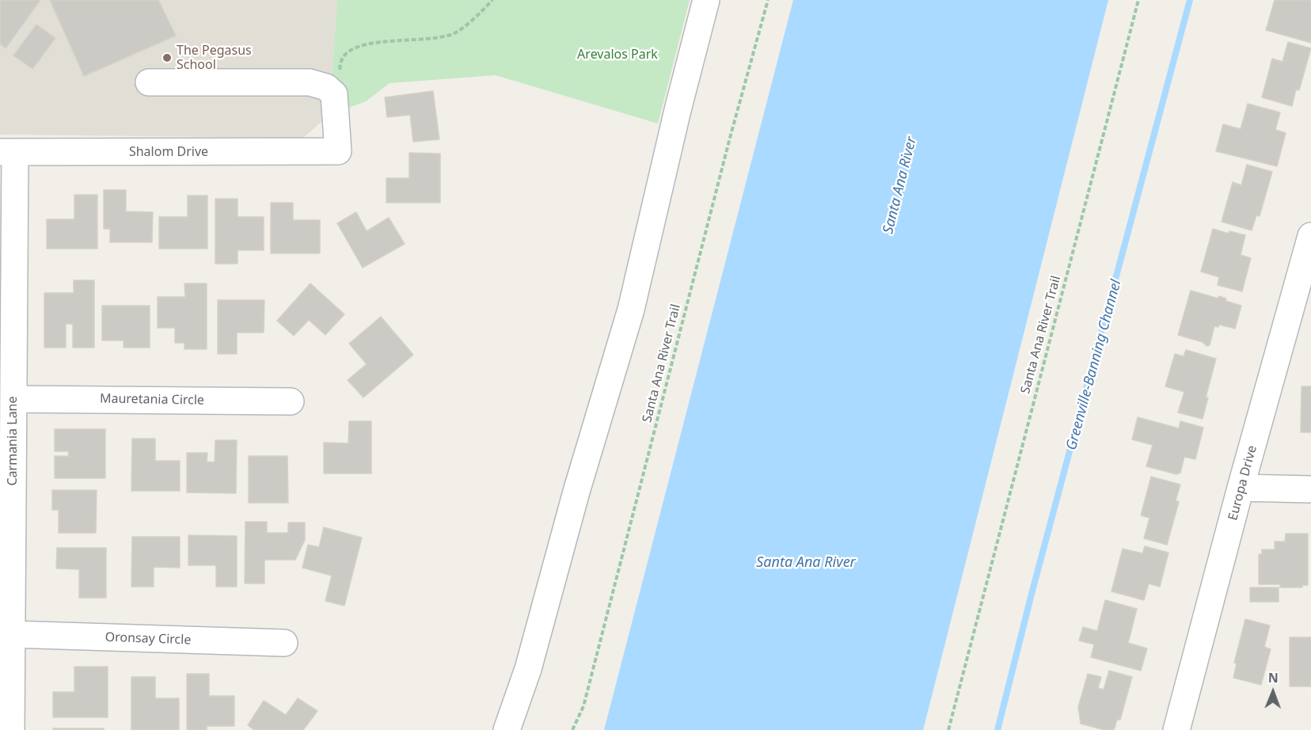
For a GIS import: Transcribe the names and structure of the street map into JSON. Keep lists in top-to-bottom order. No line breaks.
{"streets":{"street":["Shalom Drive","Mauretania Circle","Carmania Lane","Europa Drive","Oronsay Circle"],"path":["Santa Ana River Trail"]},"crossings":[["Shalom Drive","Carmania Lane"],["Mauretania Circle","Carmania Lane"],["Carmania Lane","Oronsay Circle"]],"water":["Santa Ana River","Greenville-Banning Channel"],"parks":["Arevalos Park"],"places":["The Pegasus School"],"north":"top"}
